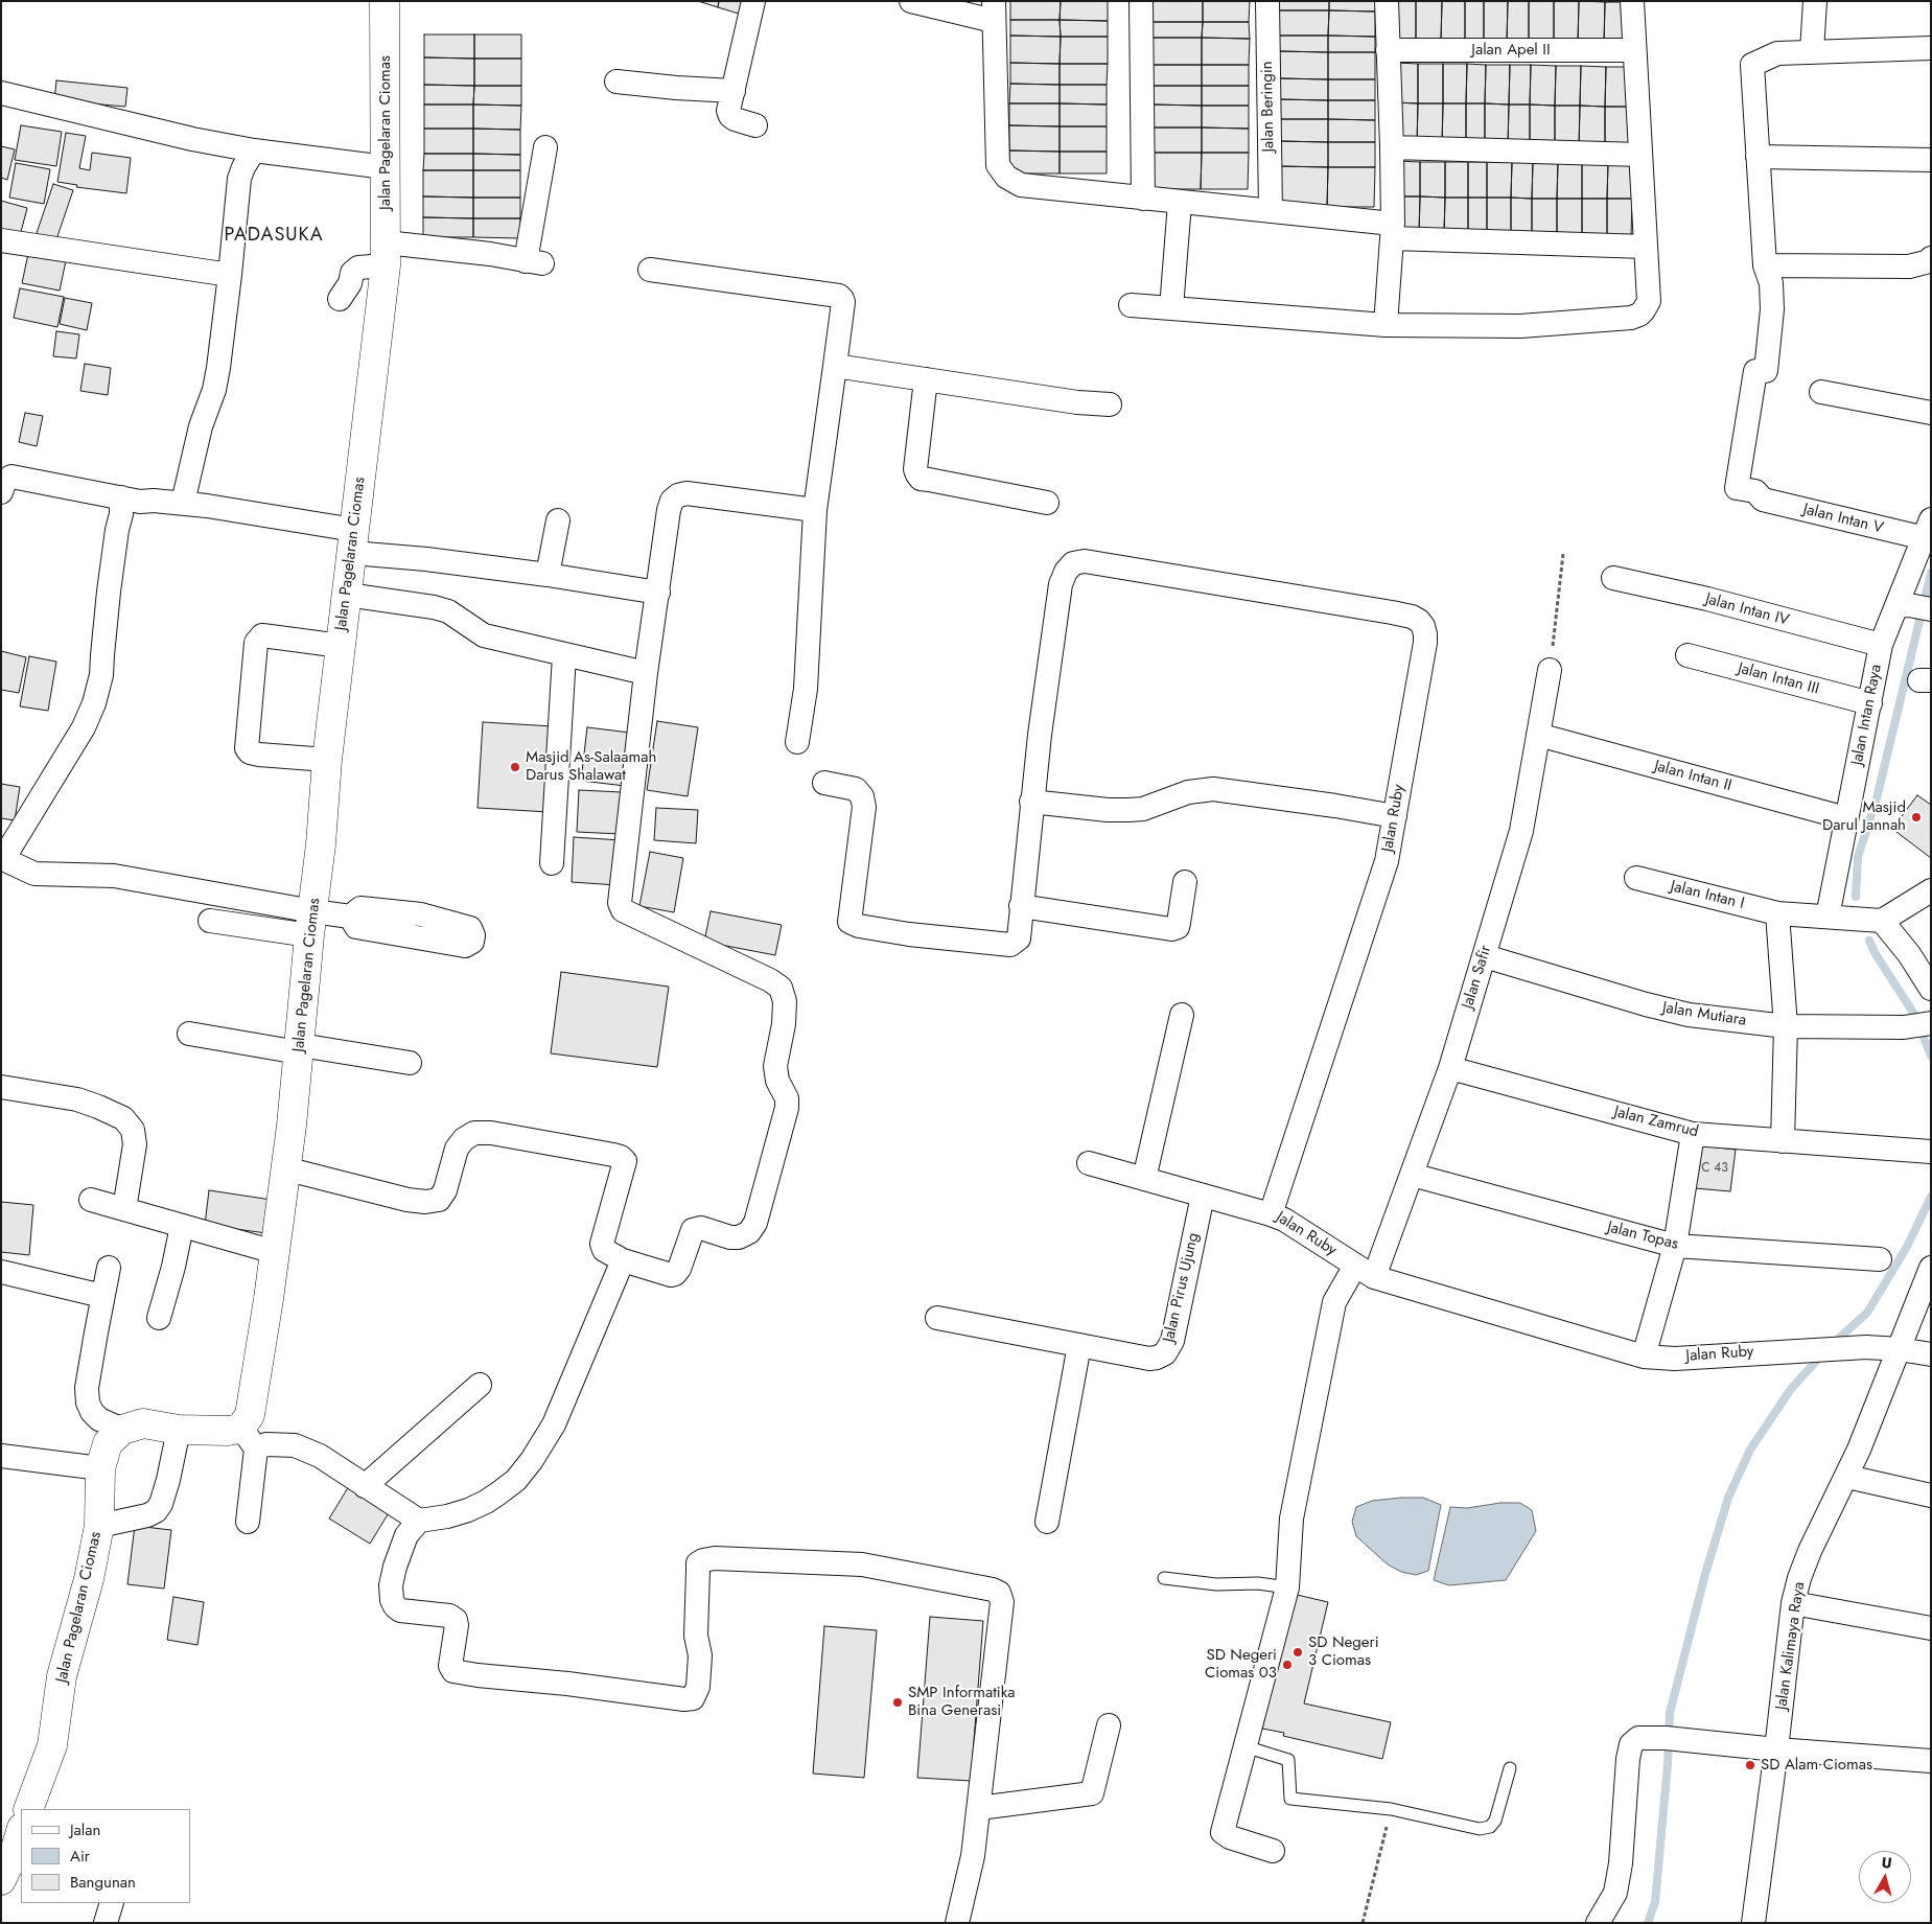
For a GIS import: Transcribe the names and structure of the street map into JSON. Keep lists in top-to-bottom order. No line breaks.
{"streets":{"main road":["Jalan Pagelaran Ciomas"],"street":["Jalan Apel II","Jalan Beringin","Jalan Intan V","Jalan Intan IV","Jalan Intan III","Jalan Intan Raya","Jalan Intan II","Jalan Ruby","Jalan Intan I","Jalan Safir","Jalan Mutiara","Jalan Zamrud","Jalan Topas","Jalan Pirus Ujung","Jalan Kalimaya Raya"]},"crossings":[["Jalan Intan V","Jalan Intan Raya"],["Jalan Intan IV","Jalan Intan Raya"],["Jalan Intan III","Jalan Intan Raya"],["Jalan Intan Raya","Jalan Intan II"],["Jalan Intan Raya","Jalan Intan I"],["Jalan Intan II","Jalan Safir"],["Jalan Ruby","Jalan Safir"],["Jalan Ruby","Jalan Kalimaya Raya"],["Jalan Safir","Jalan Mutiara"],["Jalan Safir","Jalan Zamrud"],["Jalan Safir","Jalan Topas"]],"districts":["PADASUKA"],"places":["Masjid As-Salaamah Darus Shalawat","Masjid Darul Jannah","SD Negeri 3 Ciomas","SD Negeri Ciomas 03","SMP Informatika Bina Generasi","SD Alam Ciomas"],"house_numbers":["C 43"],"legend":["Jalan","Air","Bangunan"],"north":"top"}
